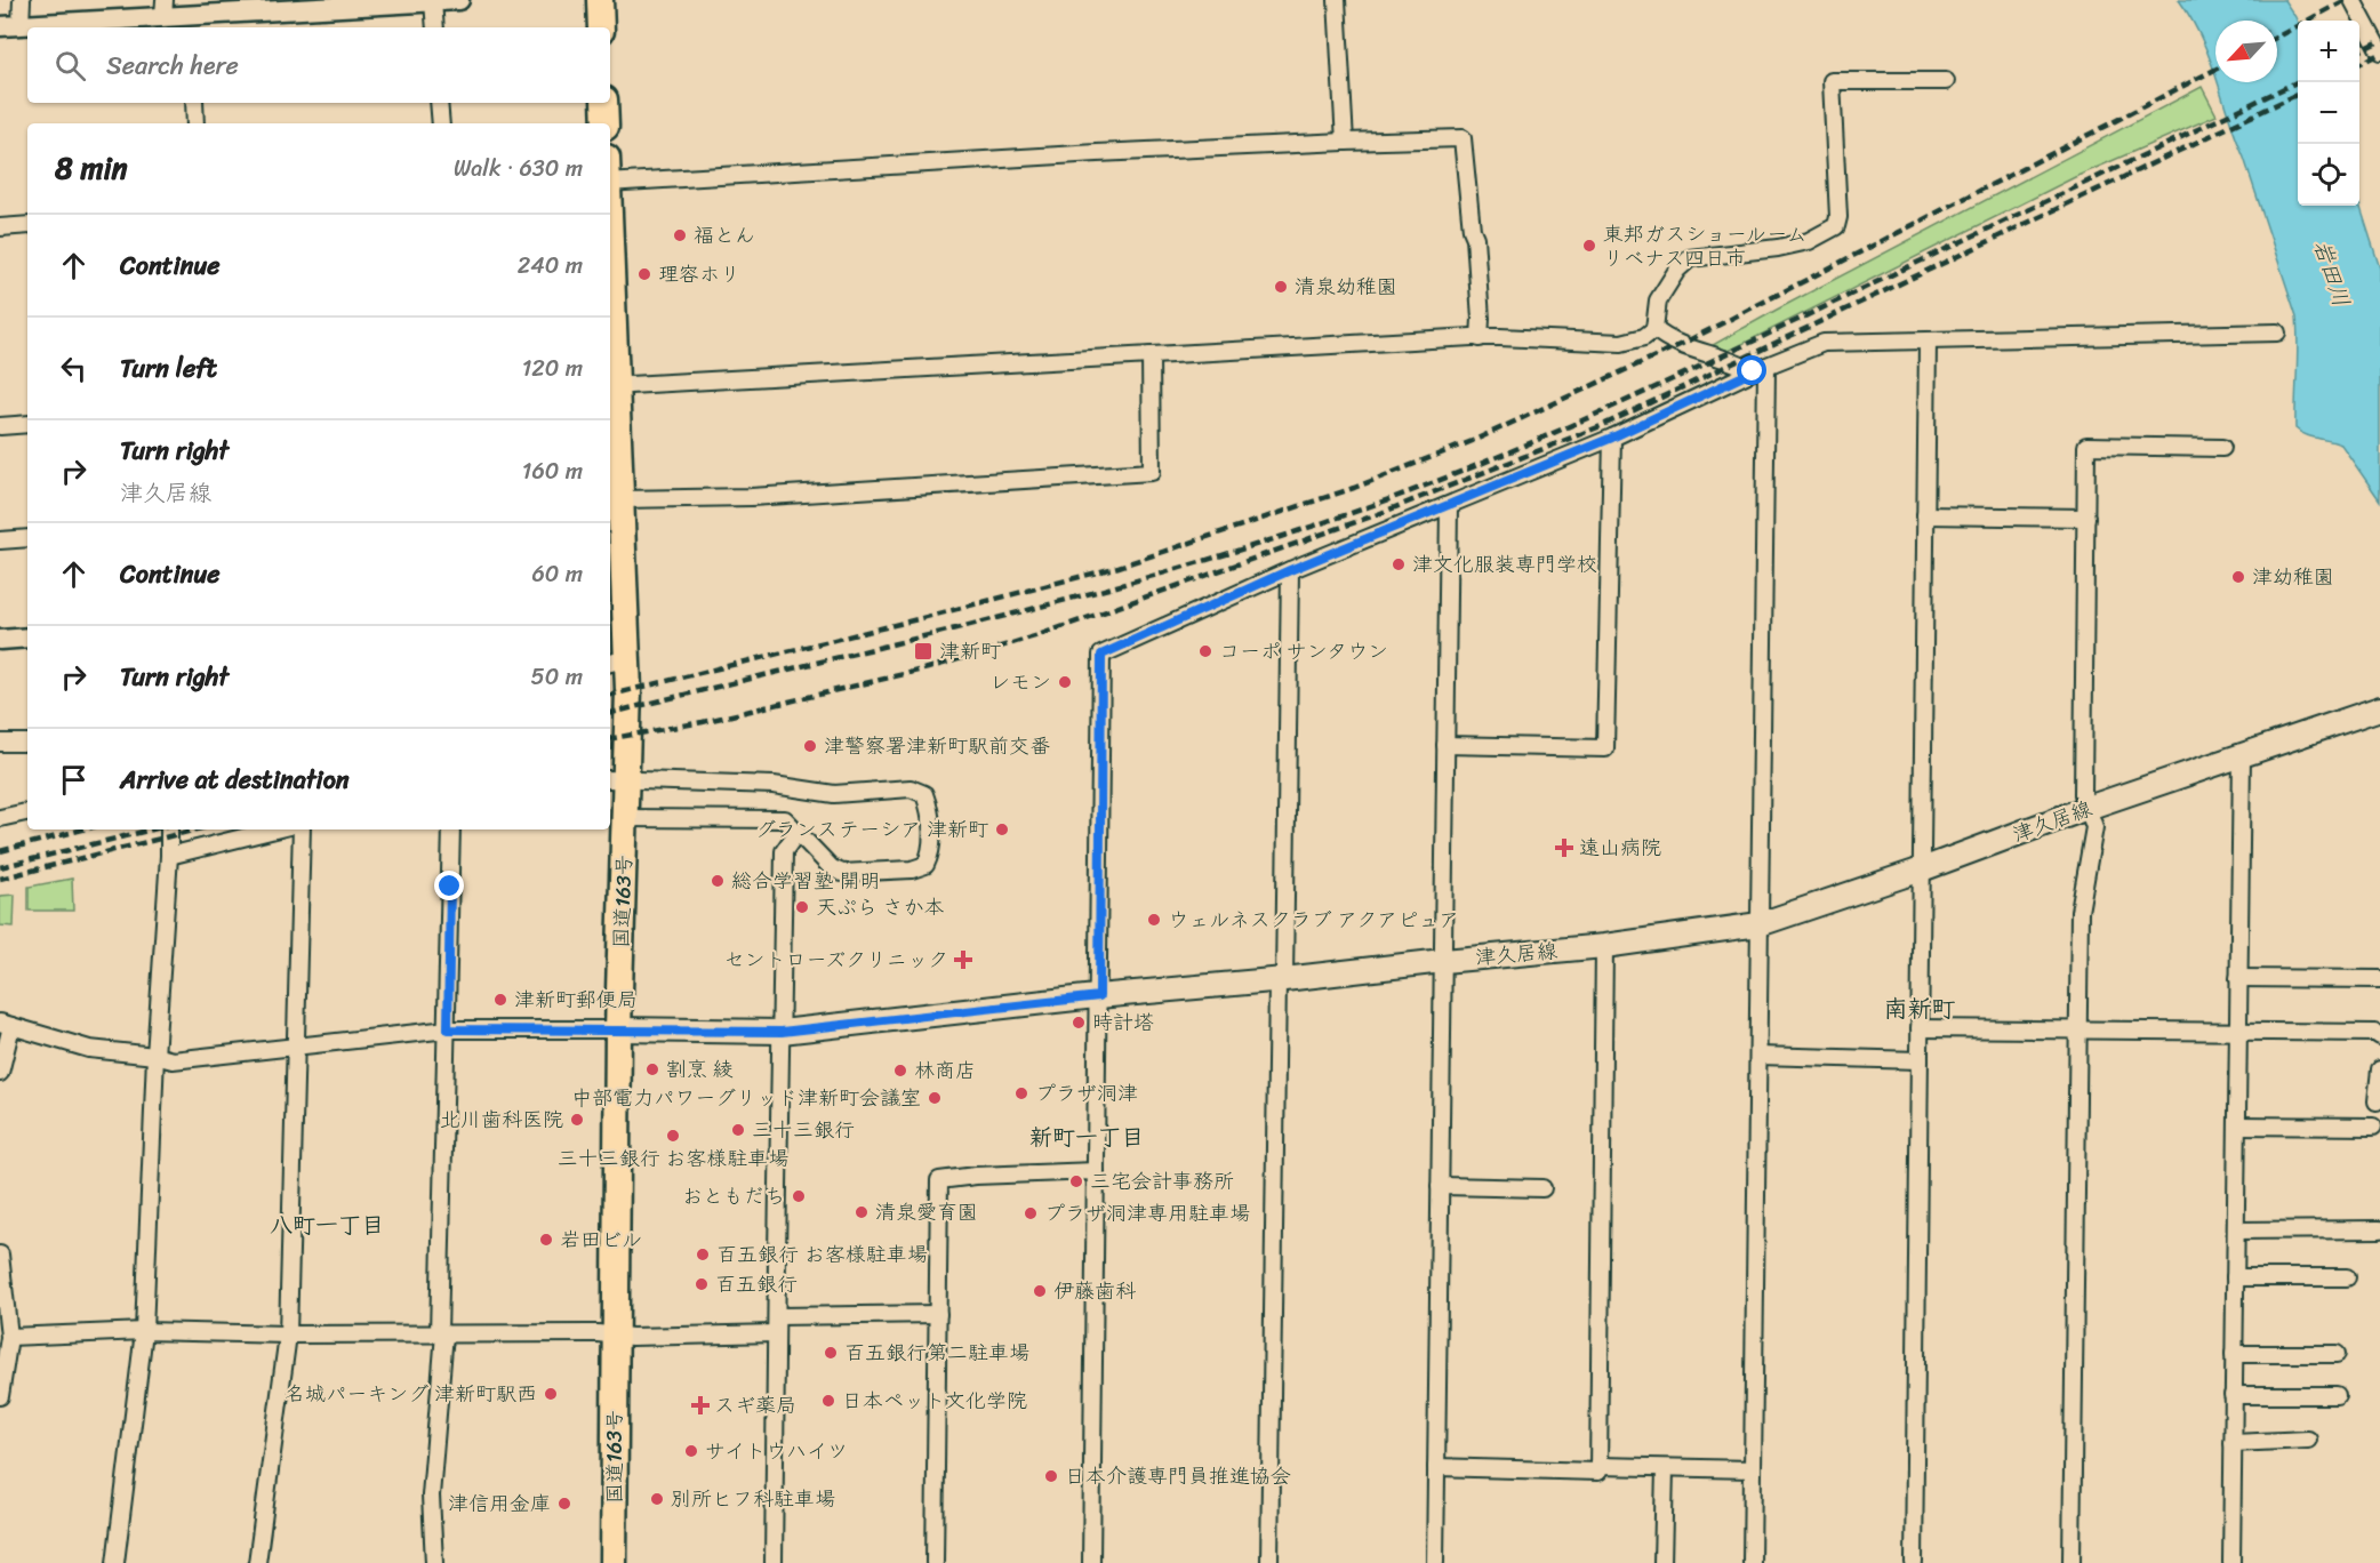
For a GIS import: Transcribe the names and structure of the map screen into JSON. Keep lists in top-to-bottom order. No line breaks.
{"streets":{"highway":["国道163号"],"main road":["津久居線"]},"crossings":[["津久居線","国道163号"]],"districts":["南新町","新町一丁目","八町一丁目"],"water":["岩田川"],"places":{"other":["福とん","東邦ガスショールーム リベナス四日市","理容ホリ","清泉幼稚園","津文化服装専門学校","津幼稚園","コーポ サンタウン","レモン","津警察署津新町駅前交番","グランステーシア 津新町","総合学習塾 開明","天ぷら さか本","ウェルネスクラブ アクアピュア","津新町郵便局","時計塔","割烹 綾","林商店","プラザ洞津","中部電力パワーグリッド津新町会議室","北川歯科医院","三十三銀行","三十三銀行 お客様駐車場","三宅会計事務所","おともだち","清泉愛育園","プラザ洞津専用駐車場","岩田ビル","百五銀行 お客様駐車場","百五銀行","伊藤歯科","百五銀行第二駐車場","名城パーキング 津新町駅西","日本ペット文化学院","サイトウハイツ","日本介護専門員推進協会","別所ヒフ科駐車場","津信用金庫"],"transit":["津新町"],"health":["遠山病院","セントローズクリニック","スギ薬局"]},"north":"bottom left","page":{"map_buttons":["+","−"],"search":"Search here","heading":["8 min","Walk · 630 m"],"list":[["Continue","240 m"],["Turn left","120 m"],["Turn right","津久居線","160 m"],["Continue","60 m"],["Turn right","50 m"],"Arrive at destination"]}}
